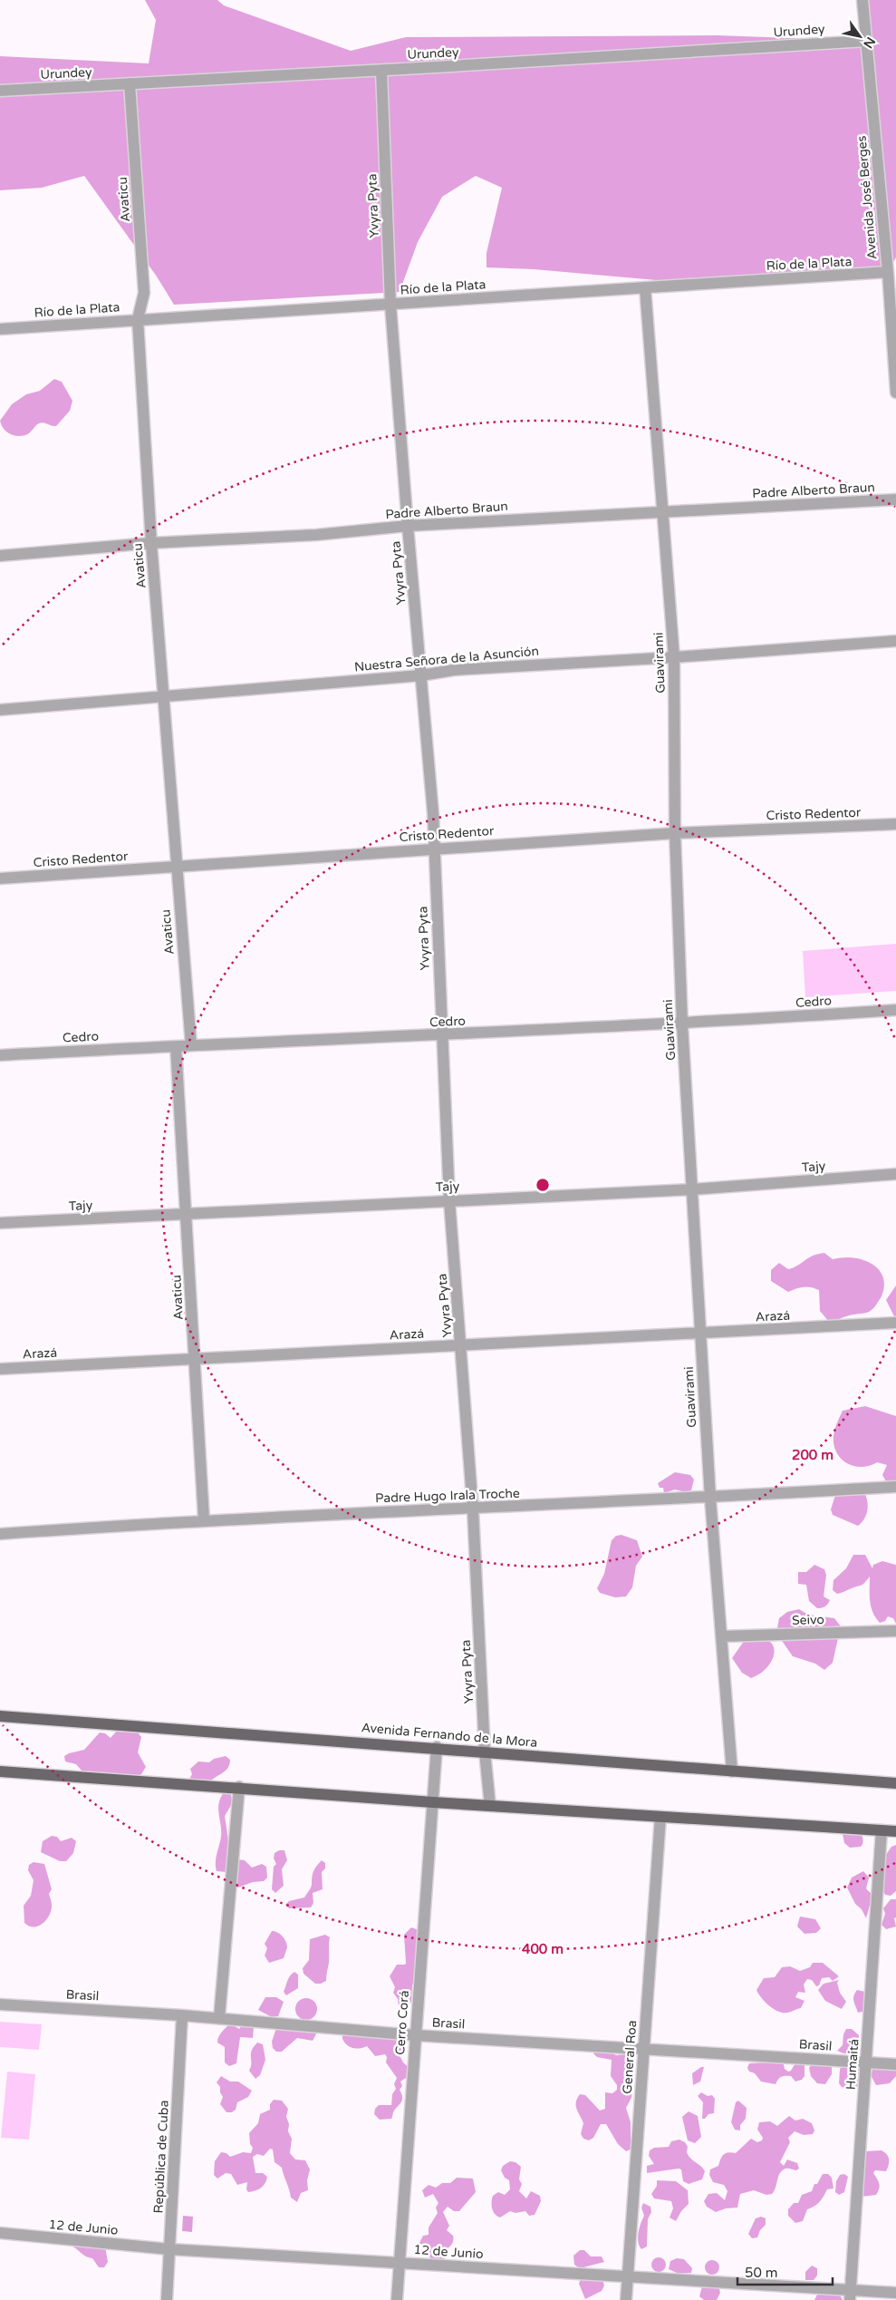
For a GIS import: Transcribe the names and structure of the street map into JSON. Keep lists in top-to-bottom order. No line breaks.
{"streets":{"main road":["Avenida Fernando de la Mora"],"street":["Urundey","Avenida José Berges","Avaticu","Yvyra Pyta","Río de la Plata","Padre Alberto Braun","Nuestra Señora de la Asunción","Guavirami","Cristo Redentor","Cedro","Tajy","Arazá","Padre Hugo Irala Troche","Seivo","Brasil","Cerro Corá","General Roa","Humaitá","República de Cuba","12 de Junio"]},"crossings":[["Urundey","Avenida José Berges"],["Urundey","Avaticu"],["Urundey","Yvyra Pyta"],["Avenida José Berges","Río de la Plata"],["Avaticu","Río de la Plata"],["Avaticu","Padre Alberto Braun"],["Avaticu","Nuestra Señora de la Asunción"],["Avaticu","Cristo Redentor"],["Avaticu","Cedro"],["Avaticu","Tajy"],["Avaticu","Arazá"],["Avaticu","Padre Hugo Irala Troche"],["Yvyra Pyta","Río de la Plata"],["Yvyra Pyta","Padre Alberto Braun"],["Yvyra Pyta","Nuestra Señora de la Asunción"],["Yvyra Pyta","Cristo Redentor"],["Yvyra Pyta","Cedro"],["Yvyra Pyta","Tajy"],["Yvyra Pyta","Arazá"],["Yvyra Pyta","Padre Hugo Irala Troche"],["Yvyra Pyta","Avenida Fernando de la Mora"],["Río de la Plata","Guavirami"],["Padre Alberto Braun","Guavirami"],["Nuestra Señora de la Asunción","Guavirami"],["Guavirami","Cristo Redentor"],["Guavirami","Cedro"],["Guavirami","Tajy"],["Guavirami","Arazá"],["Guavirami","Padre Hugo Irala Troche"],["Guavirami","Seivo"],["Guavirami","Avenida Fernando de la Mora"],["Avenida Fernando de la Mora","Cerro Corá"],["Brasil","Cerro Corá"],["Brasil","General Roa"],["Brasil","Humaitá"],["Brasil","República de Cuba"],["Cerro Corá","12 de Junio"],["General Roa","12 de Junio"],["Humaitá","12 de Junio"],["República de Cuba","12 de Junio"]],"scale_bar":"50 m","north":"bottom right","rings":["200 m","400 m"]}
